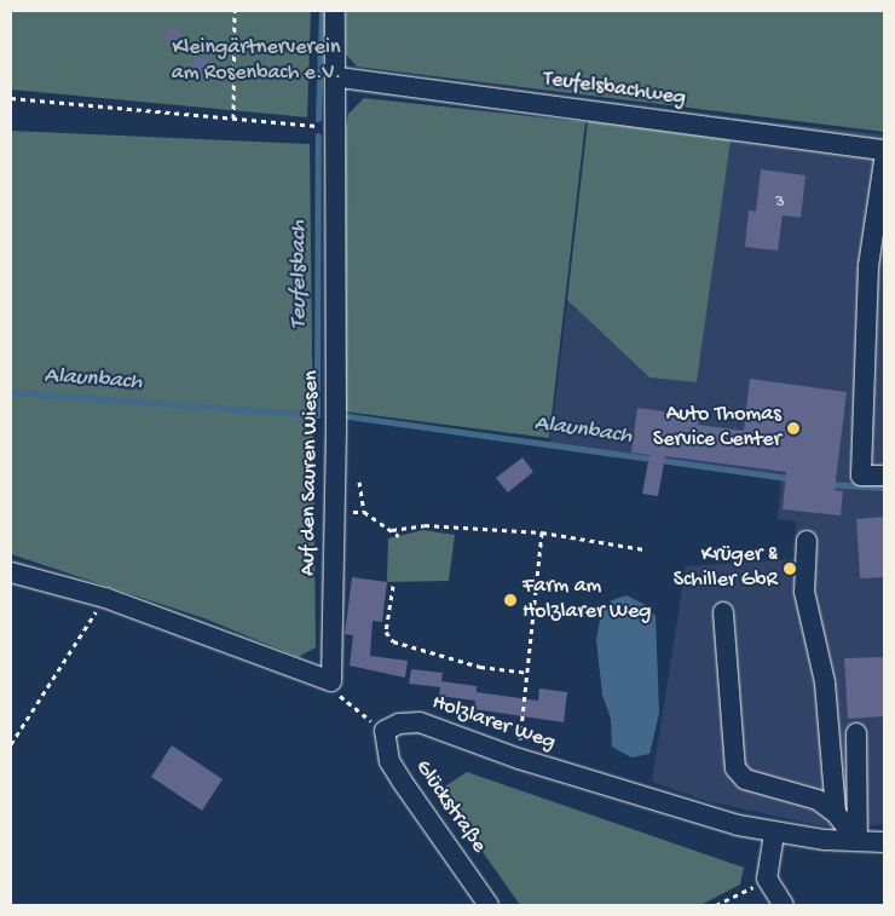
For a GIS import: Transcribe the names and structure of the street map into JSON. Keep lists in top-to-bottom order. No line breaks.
{"streets":{"street":["Teufelsbachweg","Auf den Sauren Wiesen","Holzlarer Weg","Glückstraße"]},"crossings":[["Teufelsbachweg","Auf den Sauren Wiesen"],["Holzlarer Weg","Glückstraße"]],"water":["Teufelsbach","Alaunbach"],"parks":["Kleingärtnerverein am Rosenbach e.V."],"places":["Auto Thomas Service Center","Krüger & Schiller GbR","Farm am Holzlarer Weg"],"house_numbers":["3"]}
